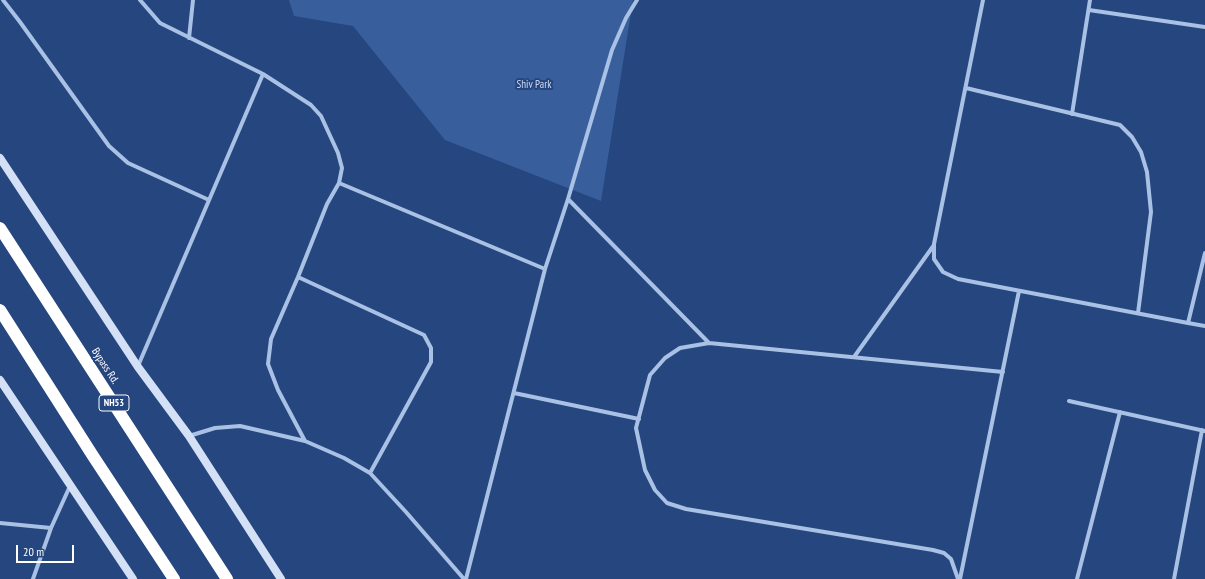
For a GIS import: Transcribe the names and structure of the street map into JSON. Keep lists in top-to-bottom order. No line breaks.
{"streets":{"highway":["Bypass Rd.","NH53"]},"parks":["Shiv Park"],"scale_bar":"20 m"}
